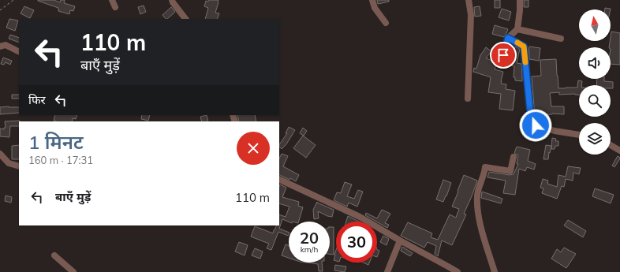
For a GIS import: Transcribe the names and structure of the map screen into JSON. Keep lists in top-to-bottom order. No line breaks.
{"north":"top","page":{"turn":["110 m","बाएँ मुड़ें"],"then":"फिर","heading":["1 मिनट","160 m · 17:31"],"list":[{"name":"बाएँ मुड़ें","value":"110 m"}],"speed":"20 km/h","limit":"30"}}
